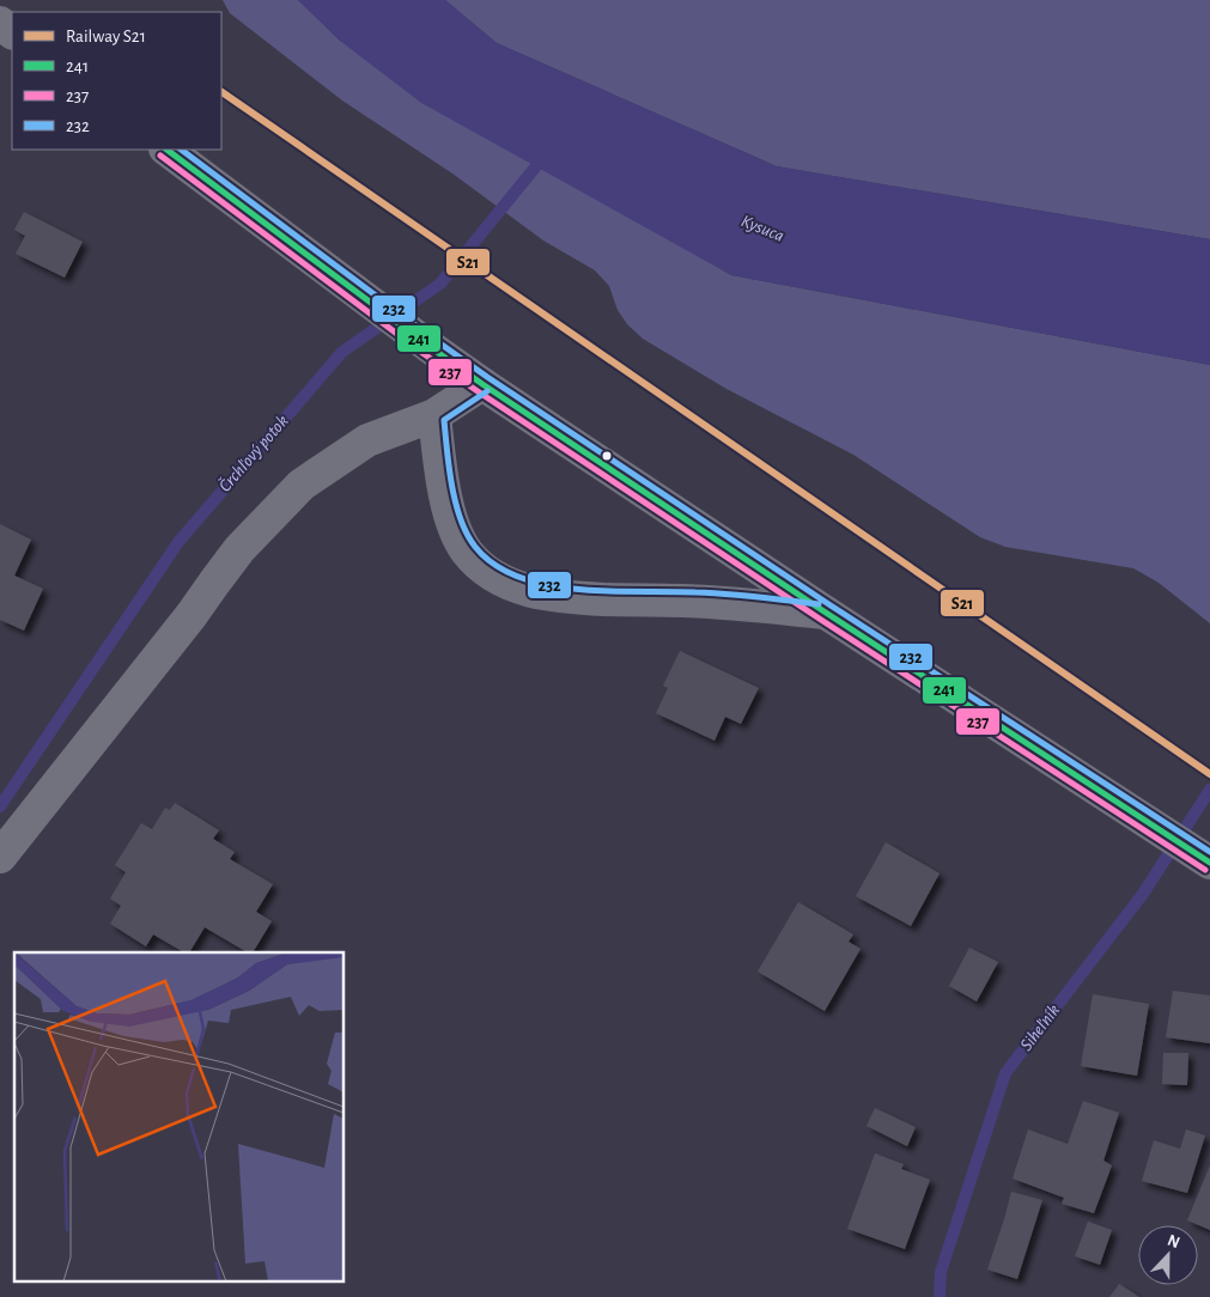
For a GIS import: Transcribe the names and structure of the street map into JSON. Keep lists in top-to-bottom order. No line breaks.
{"water":["Kysuca","Črchľový potok","Siheľník"],"lines":["rail line S21","transit line 241","transit line 232","transit line 237"],"legend":["Railway S21","241","237","232"],"north":"top"}
